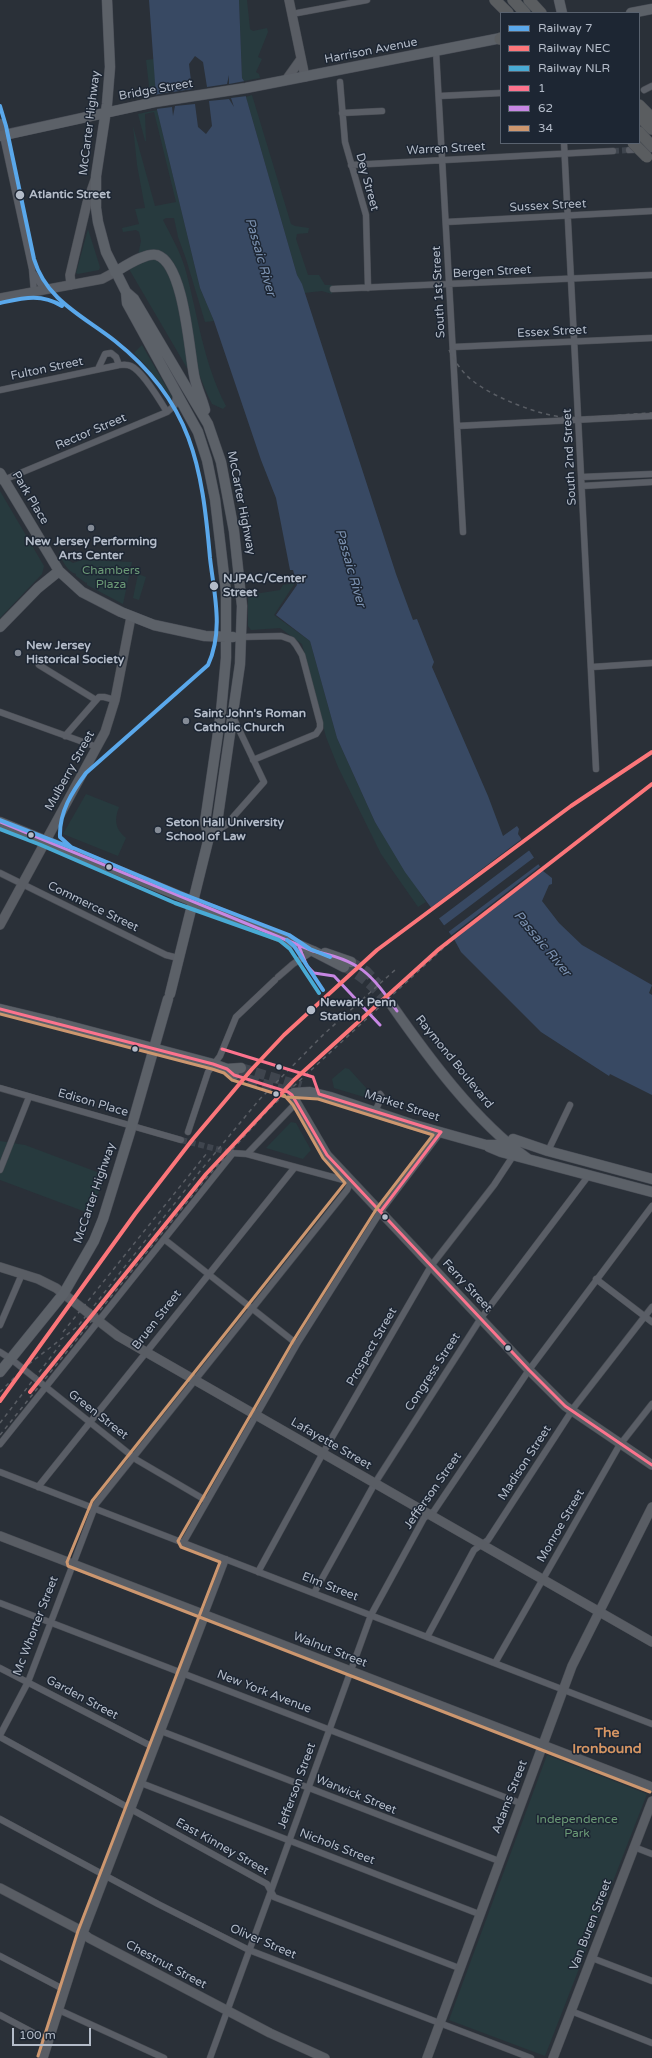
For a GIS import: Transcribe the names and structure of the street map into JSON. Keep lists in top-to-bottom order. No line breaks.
{"streets":{"main road":["Harrison Avenue","Bridge Street","McCarter Highway","Park Place","Raymond Boulevard","Market Street"],"street":["Warren Street","Dey Street","Sussex Street","Bergen Street","South 1st Street","Essex Street","Fulton Street","Rector Street","South 2nd Street","Mulberry Street","Commerce Street","Edison Place","Ferry Street","Bruen Street","Prospect Street","Congress Street","Green Street","Lafayette Street","Madison Street","Jefferson Street","Monroe Street","Elm Street","Mc Whorter Street","Walnut Street","New York Avenue","Garden Street","Warwick Street","Adams Street","East Kinney Street","Nichols Street","Van Buren Street","Oliver Street","Chestnut Street"]},"crossings":[["Harrison Avenue","Bridge Street"],["Harrison Avenue","South 1st Street"],["Bridge Street","McCarter Highway"],["McCarter Highway","Park Place"],["McCarter Highway","Commerce Street"],["McCarter Highway","Edison Place"],["McCarter Highway","Green Street"],["McCarter Highway","Lafayette Street"],["Warren Street","Dey Street"],["Warren Street","South 1st Street"],["Warren Street","South 2nd Street"],["Dey Street","Bergen Street"],["Sussex Street","South 1st Street"],["Sussex Street","South 2nd Street"],["Bergen Street","South 1st Street"],["Bergen Street","South 2nd Street"],["South 1st Street","Essex Street"],["Essex Street","South 2nd Street"],["Rector Street","Park Place"],["Park Place","Mulberry Street"],["Mulberry Street","Commerce Street"],["Raymond Boulevard","Market Street"],["Raymond Boulevard","Prospect Street"],["Raymond Boulevard","Congress Street"],["Market Street","Ferry Street"],["Market Street","Prospect Street"],["Ferry Street","Prospect Street"],["Ferry Street","Congress Street"],["Ferry Street","Madison Street"],["Ferry Street","Jefferson Street"],["Ferry Street","Monroe Street"],["Ferry Street","Mc Whorter Street"],["Bruen Street","Green Street"],["Bruen Street","Lafayette Street"],["Bruen Street","Elm Street"],["Prospect Street","Lafayette Street"],["Prospect Street","Elm Street"],["Congress Street","Lafayette Street"],["Congress Street","Elm Street"],["Green Street","Mc Whorter Street"],["Lafayette Street","Madison Street"],["Lafayette Street","Jefferson Street"],["Lafayette Street","Monroe Street"],["Lafayette Street","Mc Whorter Street"],["Lafayette Street","Adams Street"],["Madison Street","Elm Street"],["Jefferson Street","Elm Street"],["Jefferson Street","Walnut Street"],["Jefferson Street","New York Avenue"],["Jefferson Street","Warwick Street"],["Jefferson Street","East Kinney Street"],["Jefferson Street","Nichols Street"],["Jefferson Street","Oliver Street"],["Jefferson Street","Chestnut Street"],["Monroe Street","Elm Street"],["Elm Street","Mc Whorter Street"],["Elm Street","Adams Street"],["Mc Whorter Street","Walnut Street"],["Mc Whorter Street","New York Avenue"],["Mc Whorter Street","Garden Street"],["Mc Whorter Street","East Kinney Street"],["Walnut Street","Adams Street"],["New York Avenue","Adams Street"],["Warwick Street","Adams Street"],["Adams Street","East Kinney Street"],["Adams Street","Nichols Street"],["Adams Street","Oliver Street"]],"districts":["The Ironbound"],"water":["Passaic River"],"parks":["Chambers Plaza","Independence Park"],"places":["Atlantic Street","New Jersey Performing Arts Center","NJPAC/Center Street","New Jersey Historical Society","Saint John's Roman Catholic Church","Seton Hall University School of Law","Newark Penn Station"],"lines":["rail line 7","rail line NEC","transit line 62","rail line NLR","transit line 1","transit line 34"],"legend":["Railway 7","Railway NEC","Railway NLR","1","62","34"],"scale_bar":"100 m"}
